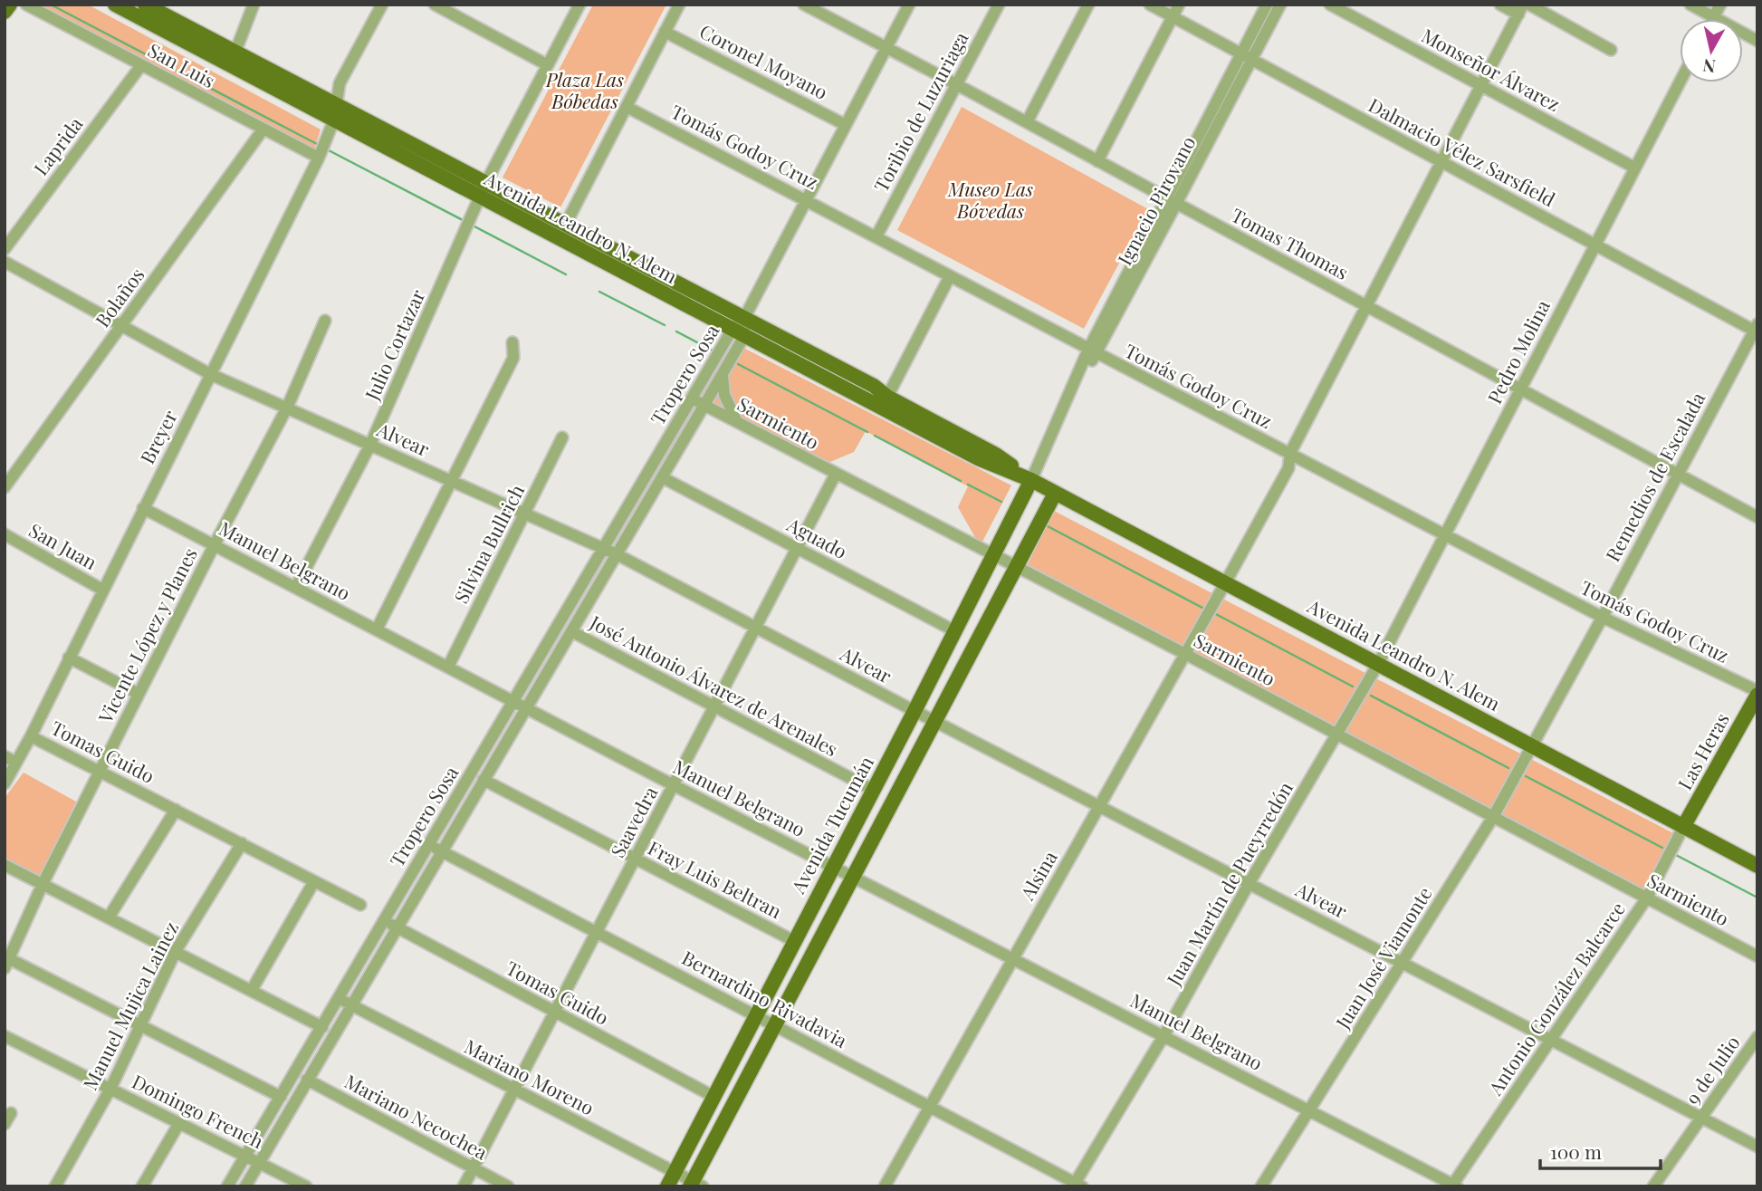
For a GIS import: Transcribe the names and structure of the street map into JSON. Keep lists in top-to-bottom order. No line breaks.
{"streets":{"main road":["Avenida Leandro N. Alem","Las Heras","Avenida Tucumán"],"street":["Coronel Moyano","San Luis","Monseñor Álvarez","Toribio de Luzuriaga","Laprida","Tomás Godoy Cruz","Dalmacio Vélez Sarsfield","Ignacio Pirovano","Tomas Thomas","Bolaños","Julio Cortazar","Pedro Molina","Tropero Sosa","Sarmiento","Breyer","Alvear","Remedios de Escalada","Aguado","Silvina Bullrich","San Juan","Manuel Belgrano","Vicente López y Planes","José Antonio Álvarez de Arenales","Tomas Guido","Saavedra","Alsina","Fray Luis Beltran","Juan Martín de Pueyrredón","Juan José Viamonte","Antonio González Balcarce","Bernardino Rivadavia","Manuel Mujica Lainez","9 de Julio","Mariano Moreno","Domingo French","Mariano Necochea"]},"crossings":[["San Luis","Laprida"],["San Luis","Bolaños"],["San Luis","Breyer"],["Monseñor Álvarez","Pedro Molina"],["Monseñor Álvarez","Alsina"],["Toribio de Luzuriaga","Tomás Godoy Cruz"],["Toribio de Luzuriaga","Tomas Thomas"],["Tomás Godoy Cruz","Ignacio Pirovano"],["Tomás Godoy Cruz","Pedro Molina"],["Tomás Godoy Cruz","Remedios de Escalada"],["Tomás Godoy Cruz","Las Heras"],["Tomás Godoy Cruz","Alsina"],["Dalmacio Vélez Sarsfield","Ignacio Pirovano"],["Dalmacio Vélez Sarsfield","Pedro Molina"],["Dalmacio Vélez Sarsfield","Remedios de Escalada"],["Dalmacio Vélez Sarsfield","Alsina"],["Ignacio Pirovano","Avenida Leandro N. Alem"],["Ignacio Pirovano","Tomas Thomas"],["Ignacio Pirovano","Avenida Tucumán"],["Avenida Leandro N. Alem","Julio Cortazar"],["Avenida Leandro N. Alem","Pedro Molina"],["Avenida Leandro N. Alem","Tropero Sosa"],["Avenida Leandro N. Alem","Breyer"],["Avenida Leandro N. Alem","Remedios de Escalada"],["Avenida Leandro N. Alem","Las Heras"],["Avenida Leandro N. Alem","Avenida Tucumán"],["Avenida Leandro N. Alem","Alsina"],["Avenida Leandro N. Alem","Juan Martín de Pueyrredón"],["Avenida Leandro N. Alem","Juan José Viamonte"],["Avenida Leandro N. Alem","Antonio González Balcarce"],["Tomas Thomas","Pedro Molina"],["Tomas Thomas","Remedios de Escalada"],["Tomas Thomas","Alsina"],["Bolaños","Alvear"],["Julio Cortazar","Alvear"],["Julio Cortazar","Manuel Belgrano"],["Pedro Molina","Juan Martín de Pueyrredón"],["Tropero Sosa","Sarmiento"],["Tropero Sosa","Alvear"],["Tropero Sosa","Aguado"],["Tropero Sosa","Manuel Belgrano"],["Tropero Sosa","José Antonio Álvarez de Arenales"],["Tropero Sosa","Tomas Guido"],["Tropero Sosa","Fray Luis Beltran"],["Tropero Sosa","Bernardino Rivadavia"],["Tropero Sosa","Mariano Moreno"],["Tropero Sosa","Domingo French"],["Tropero Sosa","Mariano Necochea"],["Sarmiento","Saavedra"],["Sarmiento","Avenida Tucumán"],["Sarmiento","Alsina"],["Sarmiento","Juan Martín de Pueyrredón"],["Sarmiento","Juan José Viamonte"],["Sarmiento","Antonio González Balcarce"],["Breyer","Alvear"],["Breyer","San Juan"],["Breyer","Manuel Belgrano"],["Breyer","Tomas Guido"],["Alvear","Silvina Bullrich"],["Alvear","Vicente López y Planes"],["Alvear","Saavedra"],["Alvear","Avenida Tucumán"],["Alvear","Alsina"],["Alvear","Juan Martín de Pueyrredón"],["Alvear","Juan José Viamonte"],["Alvear","Antonio González Balcarce"],["Alvear","9 de Julio"],["Remedios de Escalada","Juan José Viamonte"],["Aguado","Saavedra"],["Aguado","Avenida Tucumán"],["Silvina Bullrich","Manuel Belgrano"],["Manuel Belgrano","Vicente López y Planes"],["Manuel Belgrano","Saavedra"],["Manuel Belgrano","Avenida Tucumán"],["Manuel Belgrano","Alsina"],["Manuel Belgrano","Juan Martín de Pueyrredón"],["Manuel Belgrano","Juan José Viamonte"],["Manuel Belgrano","Antonio González Balcarce"],["Vicente López y Planes","Tomas Guido"],["José Antonio Álvarez de Arenales","Saavedra"],["José Antonio Álvarez de Arenales","Avenida Tucumán"],["Las Heras","Antonio González Balcarce"],["Tomas Guido","Saavedra"],["Tomas Guido","Avenida Tucumán"],["Tomas Guido","Manuel Mujica Lainez"],["Saavedra","Fray Luis Beltran"],["Saavedra","Bernardino Rivadavia"],["Saavedra","Mariano Moreno"],["Saavedra","Mariano Necochea"],["Avenida Tucumán","Fray Luis Beltran"],["Avenida Tucumán","Bernardino Rivadavia"],["Avenida Tucumán","Mariano Moreno"],["Alsina","Bernardino Rivadavia"],["Juan Martín de Pueyrredón","Bernardino Rivadavia"],["Manuel Mujica Lainez","Domingo French"]],"parks":["Plaza Las Bóbedas","Museo Las Bóvedas"],"scale_bar":"100 m","north":"bottom"}
